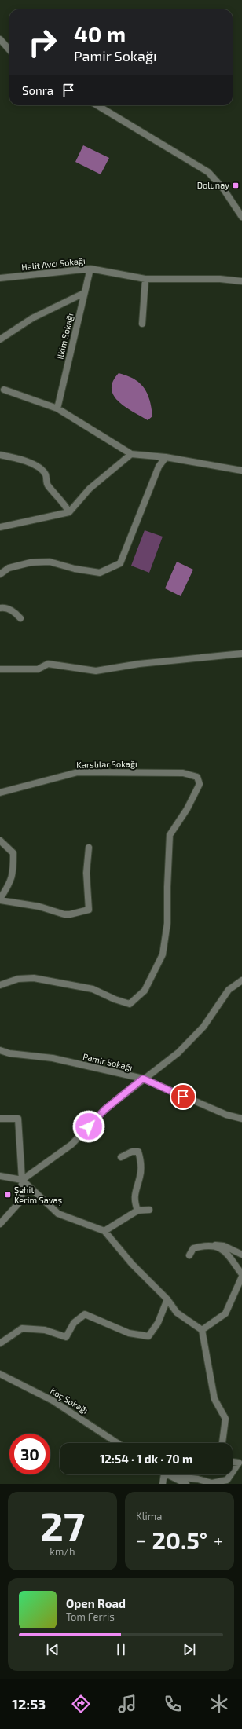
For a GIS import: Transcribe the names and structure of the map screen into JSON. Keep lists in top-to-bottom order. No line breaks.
{"streets":{"street":["Halit Avcı Sokağı","İlkim Sokağı","Karslılar Sokağı","Pamir Sokağı","Koç Sokağı"]},"crossings":[["Halit Avcı Sokağı","İlkim Sokağı"]],"places":{"transit":["Dolunay","Şehit Kerim Savaş"]},"page":{"turn":["40 m","Pamir Sokağı"],"then":"Sonra","limit":"30","trip":"12:54 · 1 dk · 70 m","tile":[["27","km/h"],"Klima"],"heat":["−","20.5°","+"],"song":["Open Road","Tom Ferris"],"tabs":"12:53"}}
